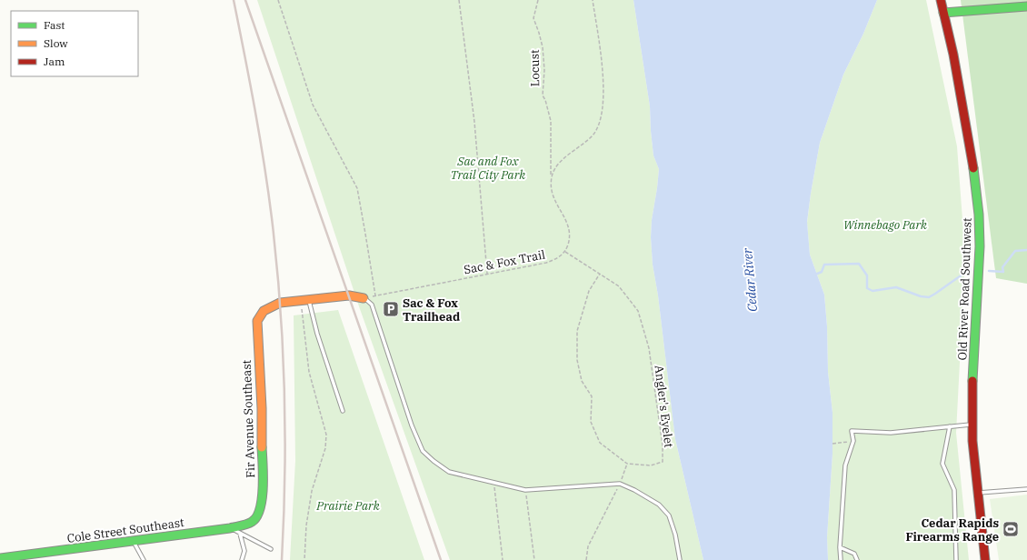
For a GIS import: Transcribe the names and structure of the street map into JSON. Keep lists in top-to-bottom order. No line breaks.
{"streets":{"street":["Old River Road Southwest","Fir Avenue Southeast","Cole Street Southeast"],"path":["Locust","Sac & Fox Trail","Angler's Eyelet"]},"crossings":[["Sac & Fox Trail","Angler's Eyelet"],["Fir Avenue Southeast","Cole Street Southeast"]],"water":["Cedar River"],"parks":["Sac and Fox Trail City Park","Winnebago Park","Prairie Park"],"places":{"parking":["Sac & Fox Trailhead"],"sports":["Cedar Rapids Firearms Range"]},"legend":["Fast","Slow","Jam"]}
